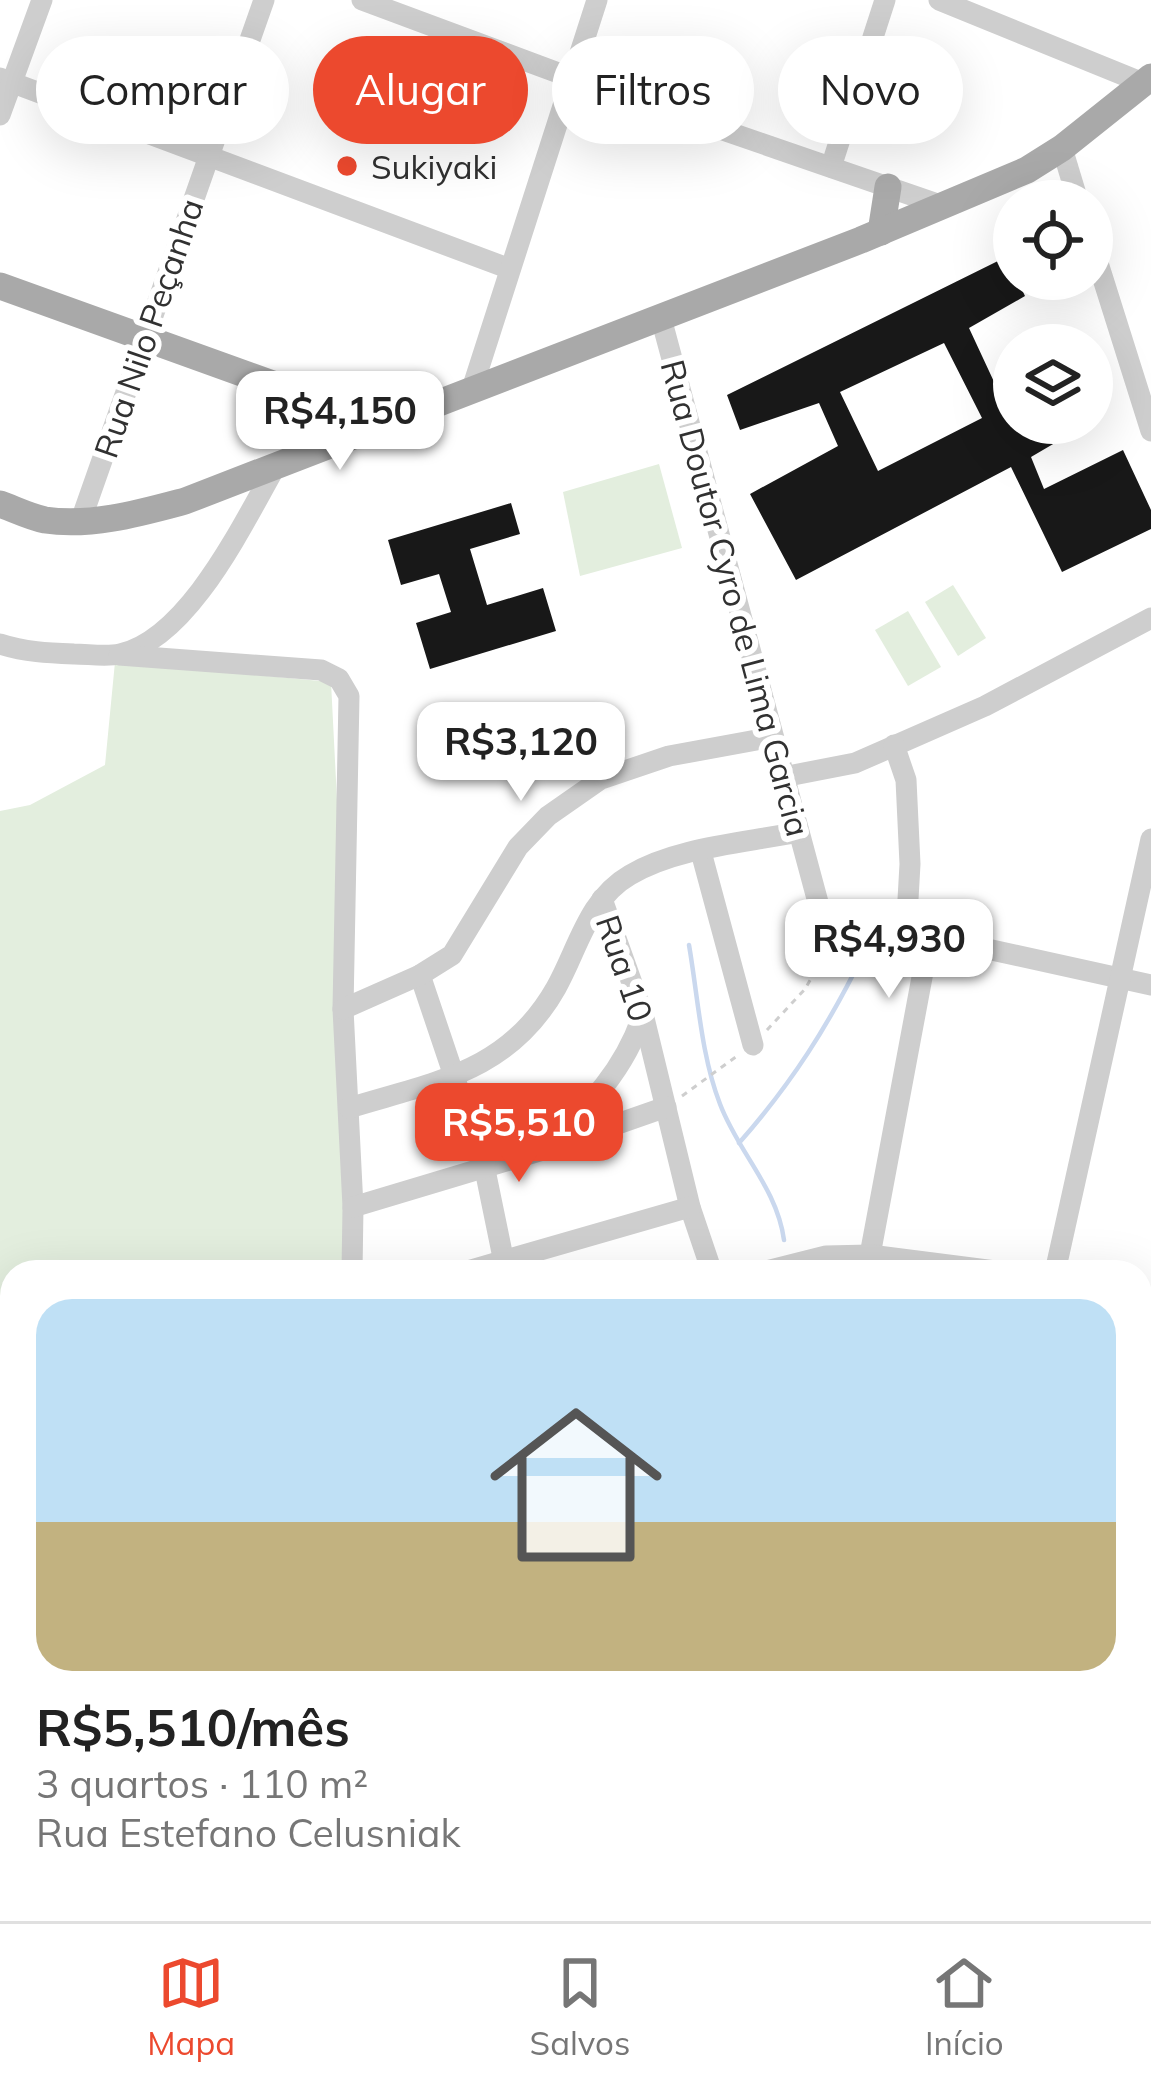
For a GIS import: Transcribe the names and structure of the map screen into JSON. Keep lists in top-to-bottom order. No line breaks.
{"streets":{"street":["Rua Nilo Peçanha","Rua Doutor Cyro de Lima Garcia","Rua 10"]},"places":["Sukiyaki"],"page":{"chip":["Comprar","Alugar","Filtros","Novo"],"price":["R$4,150","R$3,120","R$4,930","R$5,510"],"list":[{"name":"R$5,510/mês","note":"3 quartos · 110 m² · Rua Estefano Celusniak"}],"tabs":["Mapa","Salvos","Início"]}}
